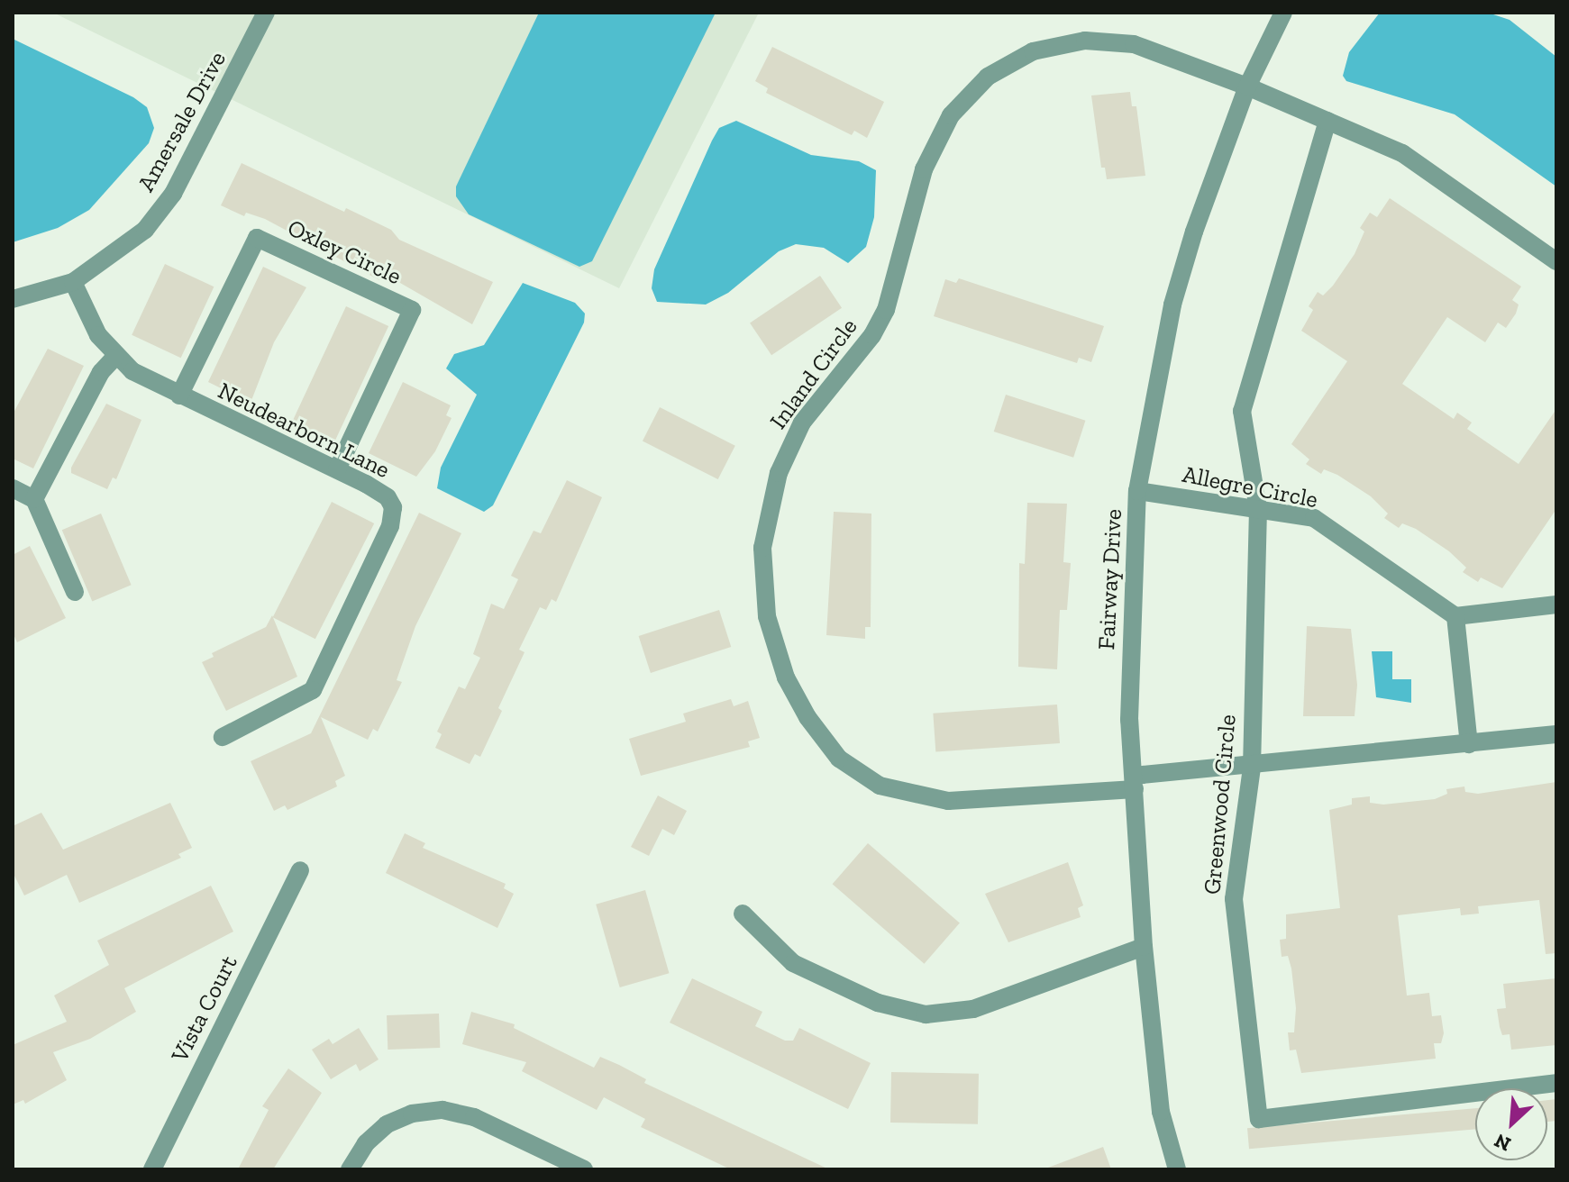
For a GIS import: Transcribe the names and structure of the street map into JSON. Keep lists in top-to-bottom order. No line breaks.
{"streets":{"street":["Amersale Drive","Oxley Circle","Inland Circle","Neudearborn Lane","Allegre Circle","Fairway Drive","Greenwood Circle","Vista Court"]},"crossings":[["Amersale Drive","Neudearborn Lane"],["Oxley Circle","Neudearborn Lane"],["Inland Circle","Fairway Drive"],["Allegre Circle","Fairway Drive"],["Allegre Circle","Greenwood Circle"]],"north":"bottom left"}
